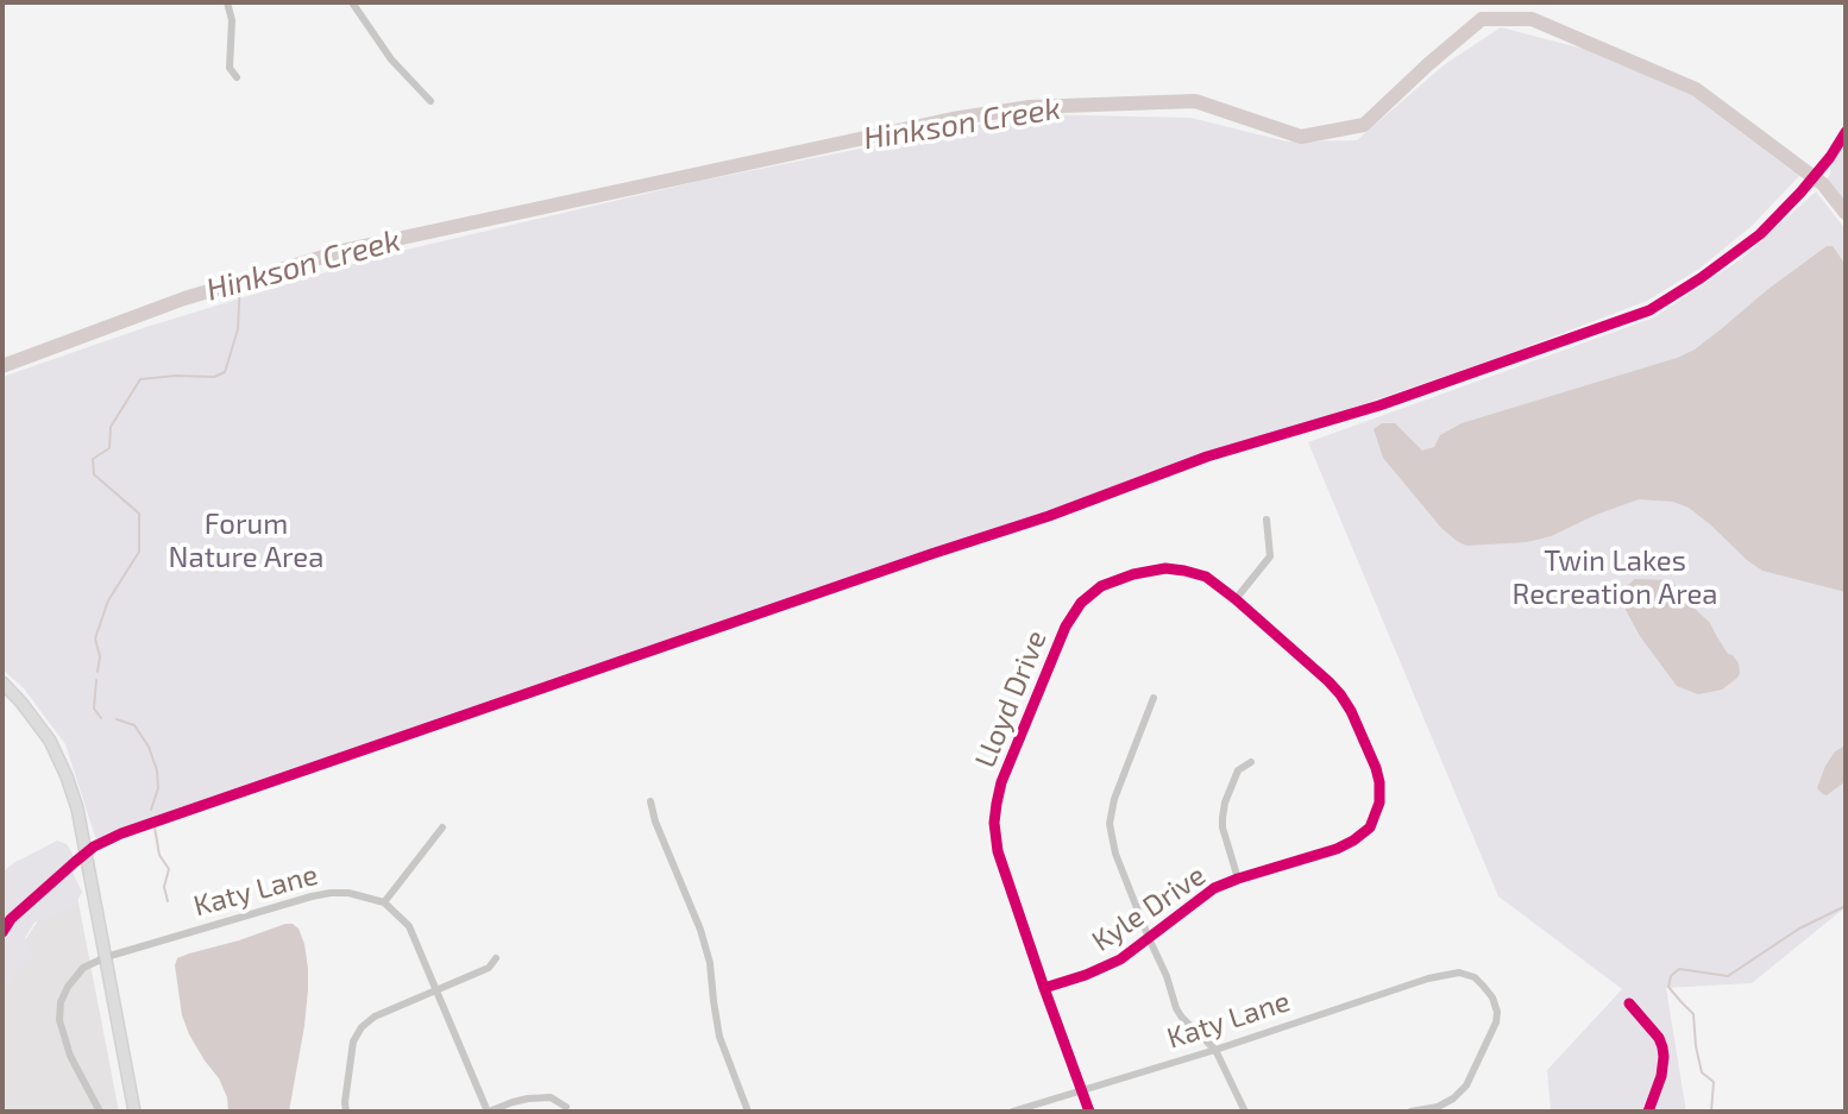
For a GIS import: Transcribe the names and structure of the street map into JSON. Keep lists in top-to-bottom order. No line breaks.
{"streets":{"street":["Lloyd Drive","Katy Lane","Kyle Drive"]},"crossings":[["Lloyd Drive","Kyle Drive"]],"water":["Hinkson Creek"],"parks":["Forum Nature Area","Twin Lakes Recreation Area"]}
